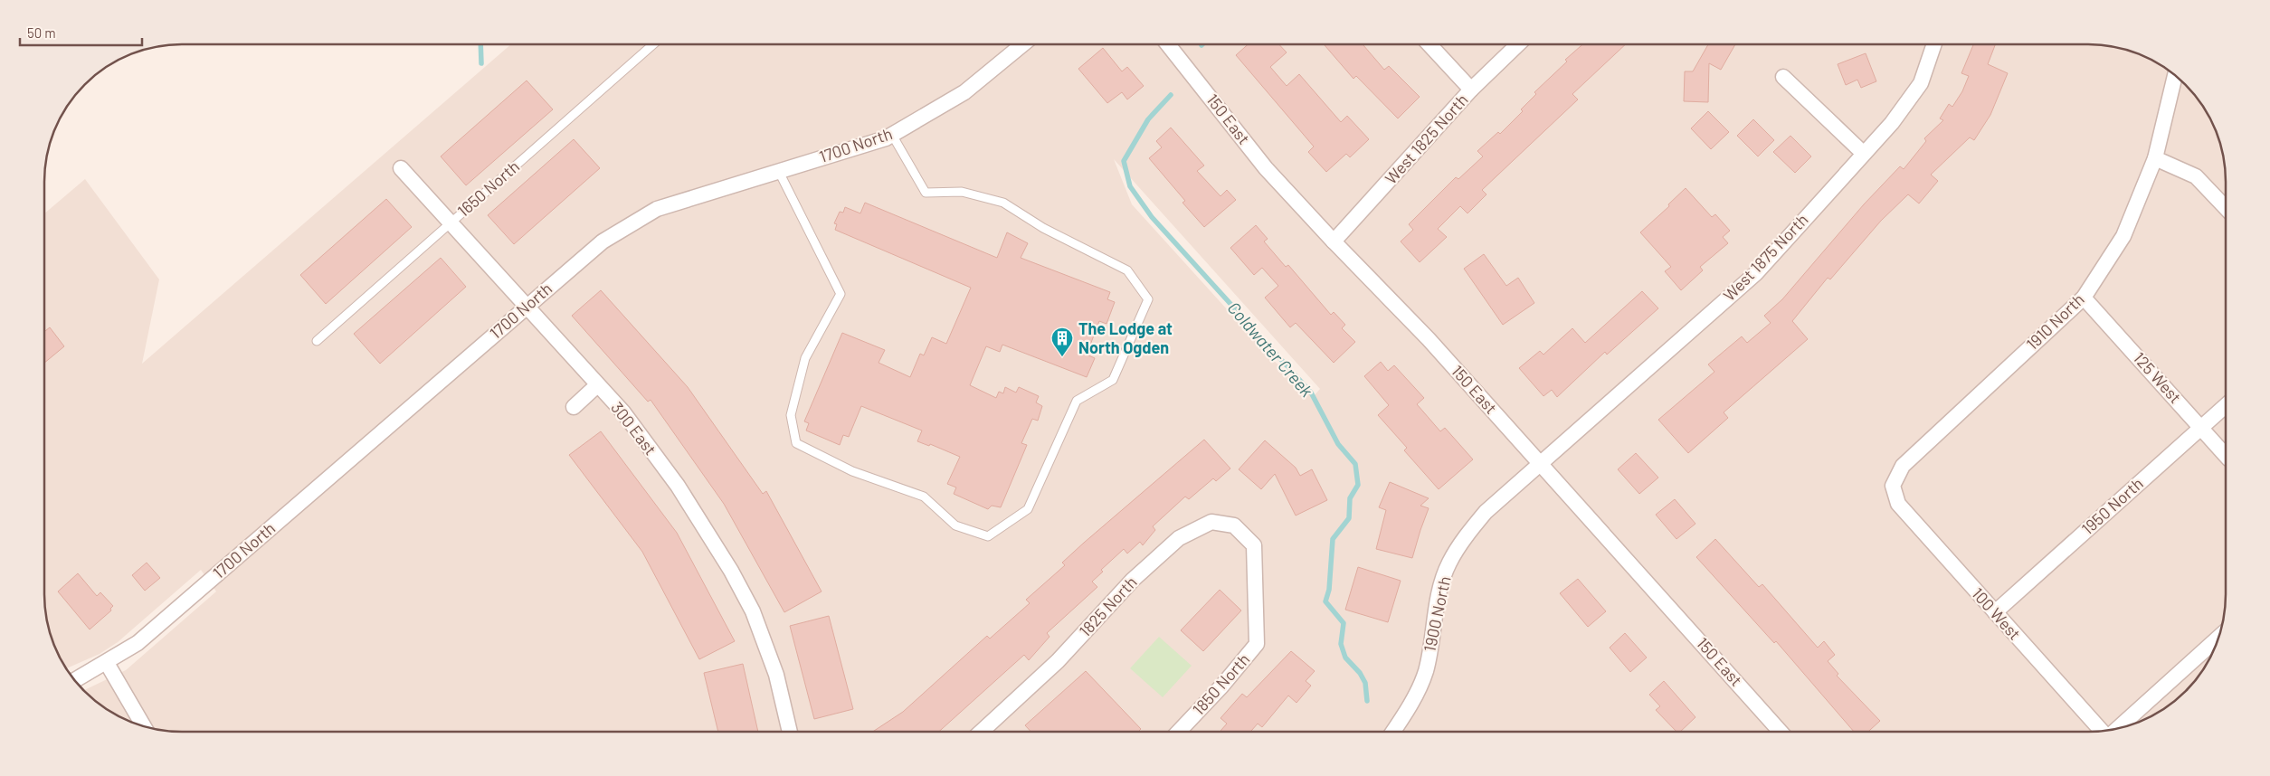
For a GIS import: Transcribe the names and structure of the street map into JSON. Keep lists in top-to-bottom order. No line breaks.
{"streets":{"street":["150 East","West 1825 North","1700 North","West 1875 North","1910 North","125 West","300 East","1950 North","1825 North","1900 North","100 West","1850 North"],"lane":["1650 North"]},"crossings":[["150 East","West 1825 North"],["150 East","West 1875 North"],["150 East","1900 North"],["1700 North","300 East"],["1650 North","300 East"],["West 1875 North","1900 North"],["1910 North","125 West"],["1910 North","100 West"],["125 West","1950 North"],["1950 North","100 West"],["1825 North","1850 North"]],"water":["Coldwater Creek"],"places":{"building":["The Lodge at North Ogden"]},"scale_bar":"50 m"}
